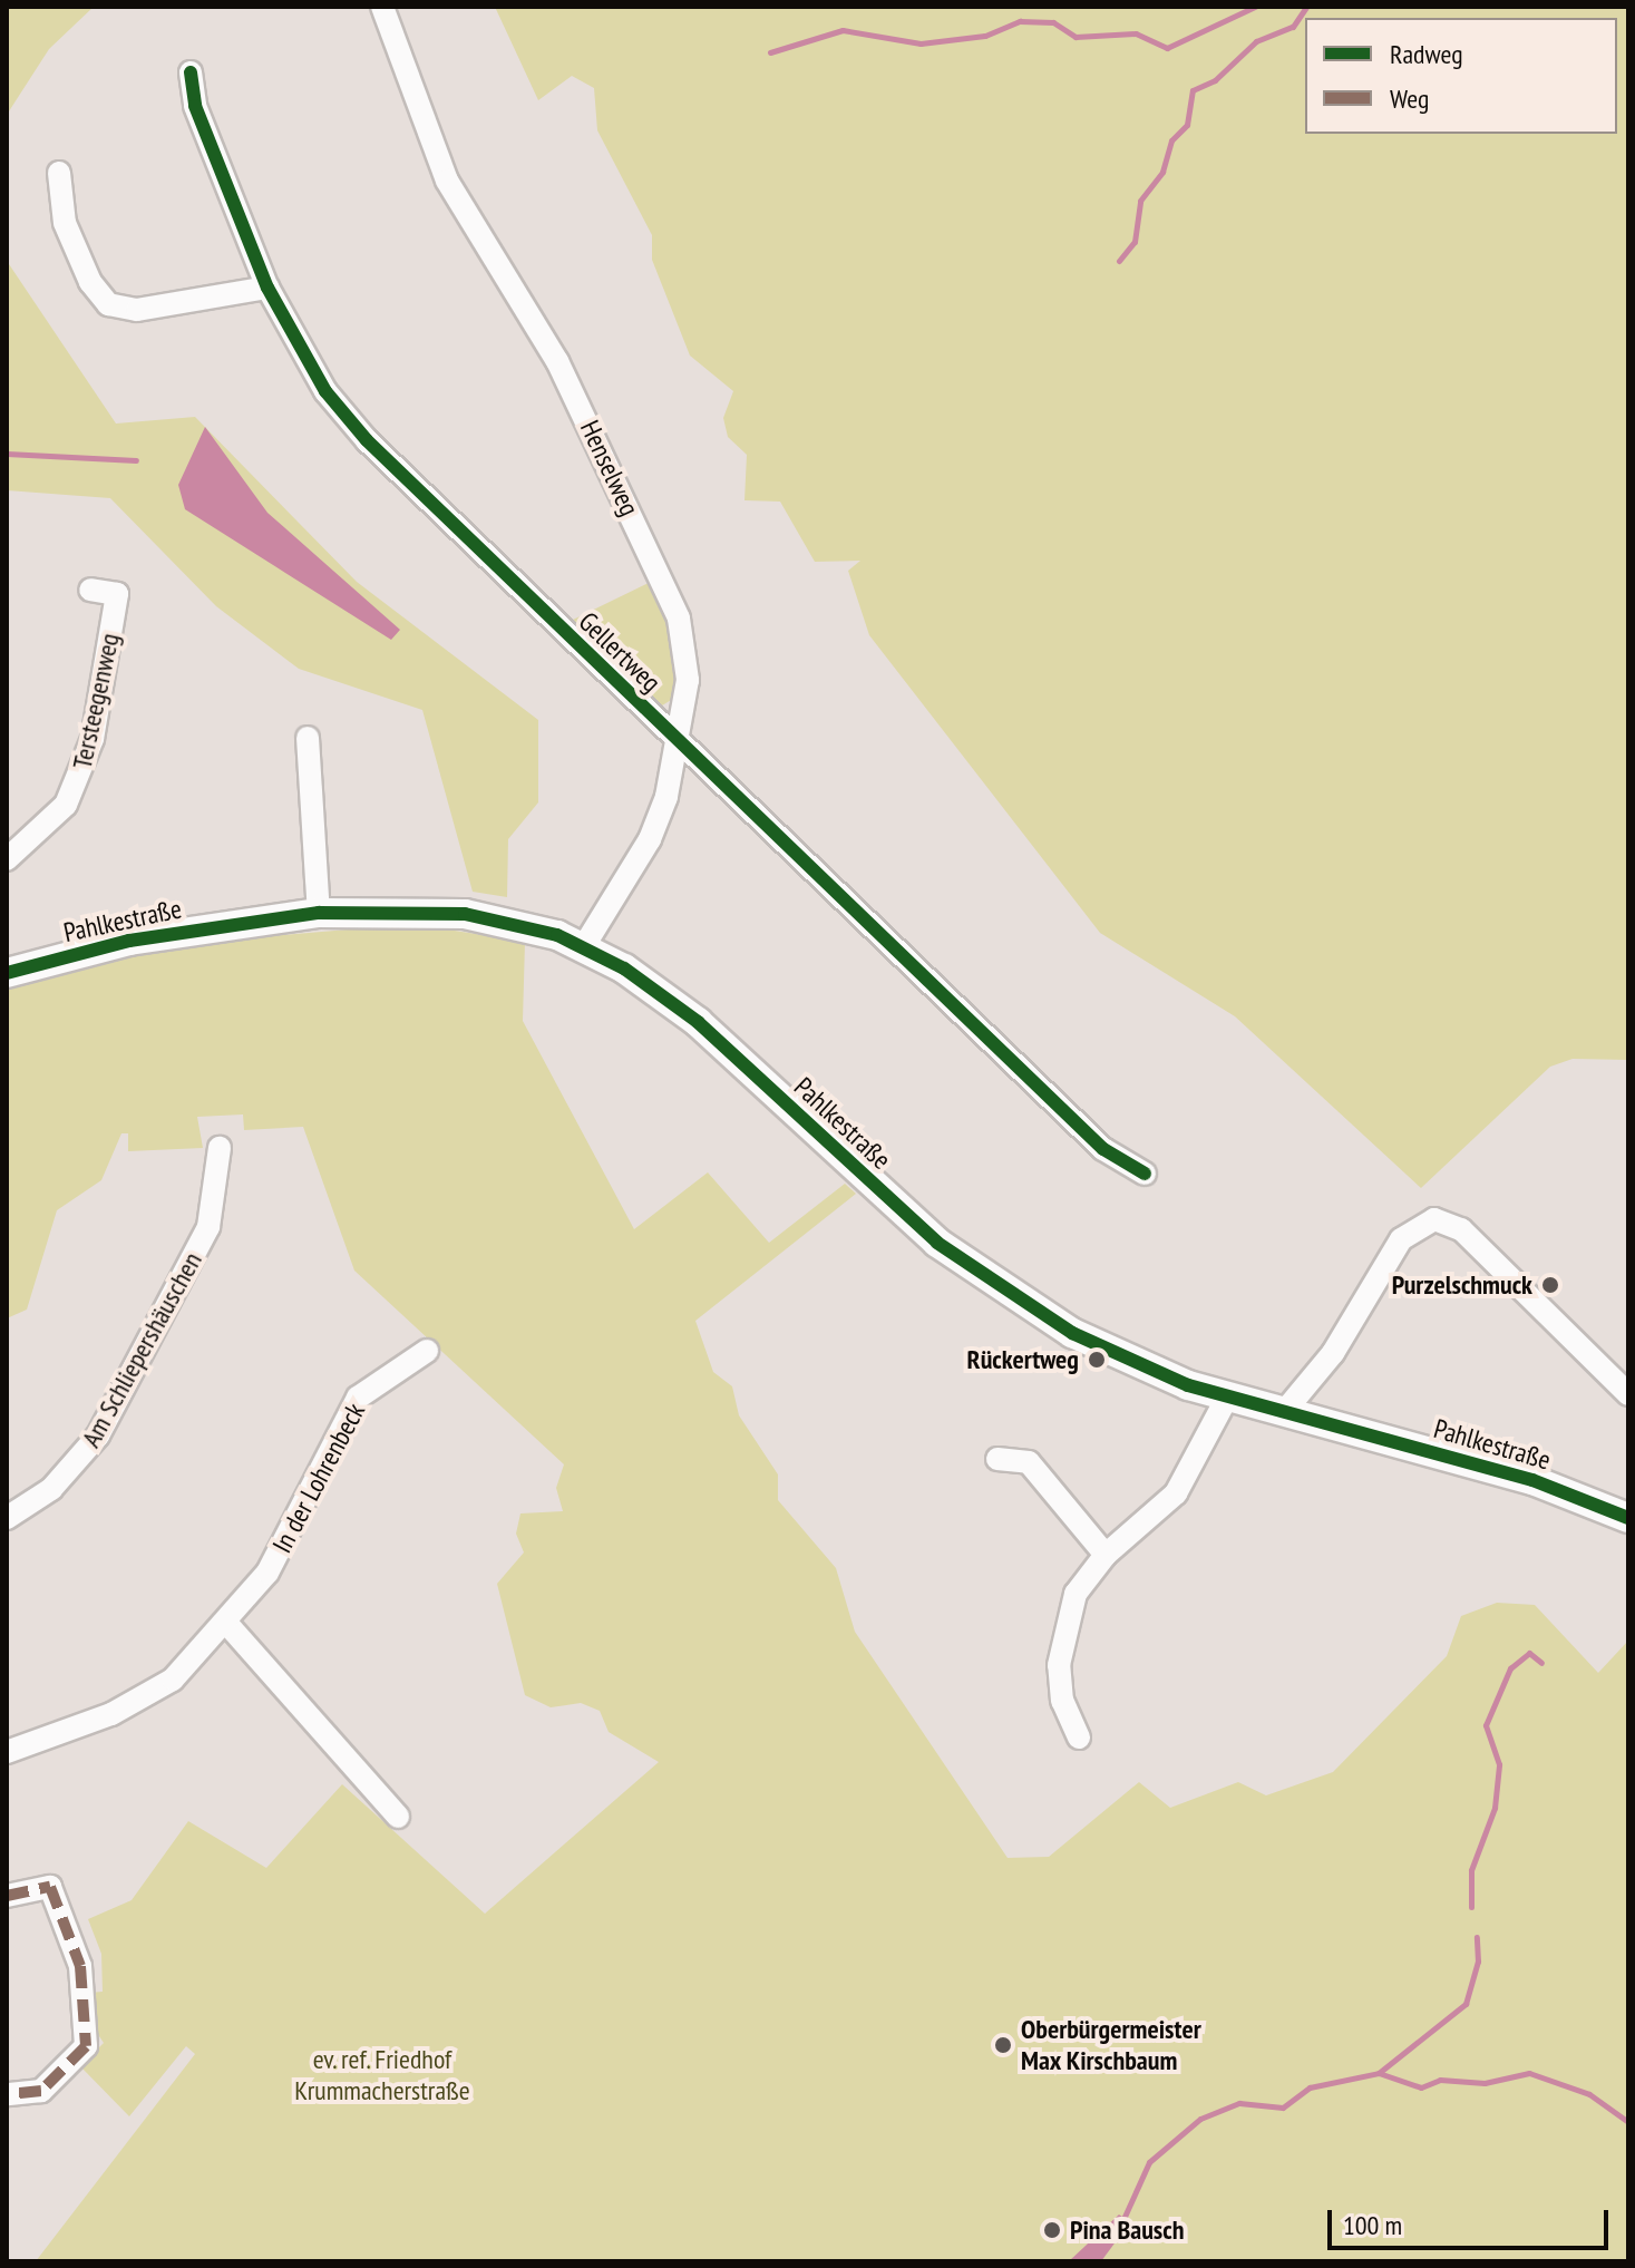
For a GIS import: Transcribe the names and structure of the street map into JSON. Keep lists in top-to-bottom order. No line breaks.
{"streets":{"street":["Henselweg","Gellertweg","Tersteegenweg","Pahlkestraße","Am Schliepershäuschen","In der Lohrenbeck"]},"crossings":[["Henselweg","Gellertweg"],["Henselweg","Pahlkestraße"]],"parks":["ev. ref. Friedhof Krummacherstraße"],"places":["Purzelschmuck","Rückertweg","Oberbürgermeister Max Kirschbaum","Pina Bausch"],"legend":["Radweg","Weg"],"scale_bar":"100 m"}
